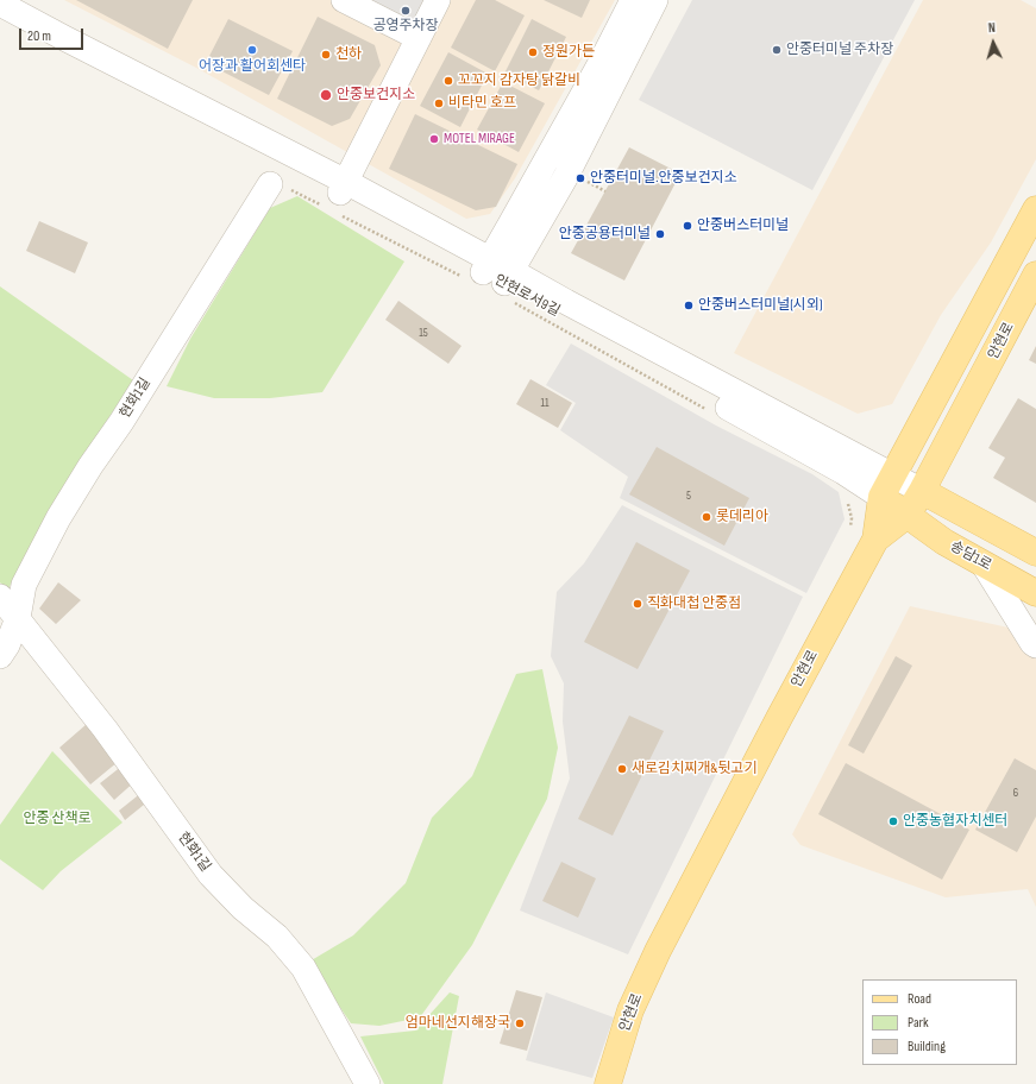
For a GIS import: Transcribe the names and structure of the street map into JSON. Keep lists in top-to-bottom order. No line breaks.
{"streets":{"main road":["안현로","송담1로"],"street":["안현로서9길","현화1길"]},"crossings":[["안현로서9길","송담1로"],["안현로","송담1로"]],"parks":["안중 산책로"],"places":["공영주차장","어장과 활어회센타","안중터미널 주차장","정원가든","천하","꼬꼬지 감자탕 닭갈비","안중보건지소","비타민 호프","MOTEL MIRAGE","안중터미널.안중보건지소","안중버스터미널","안중공용터미널","안중버스터미널(시외)","롯데리아","직화대첩 안중점","새로김치찌개&뒷고기","안중농협자치센터","엄마네선지해장국"],"house_numbers":["15","11","5","6"],"legend":["Road","Park","Building"],"scale_bar":"20 m","north":"top"}
